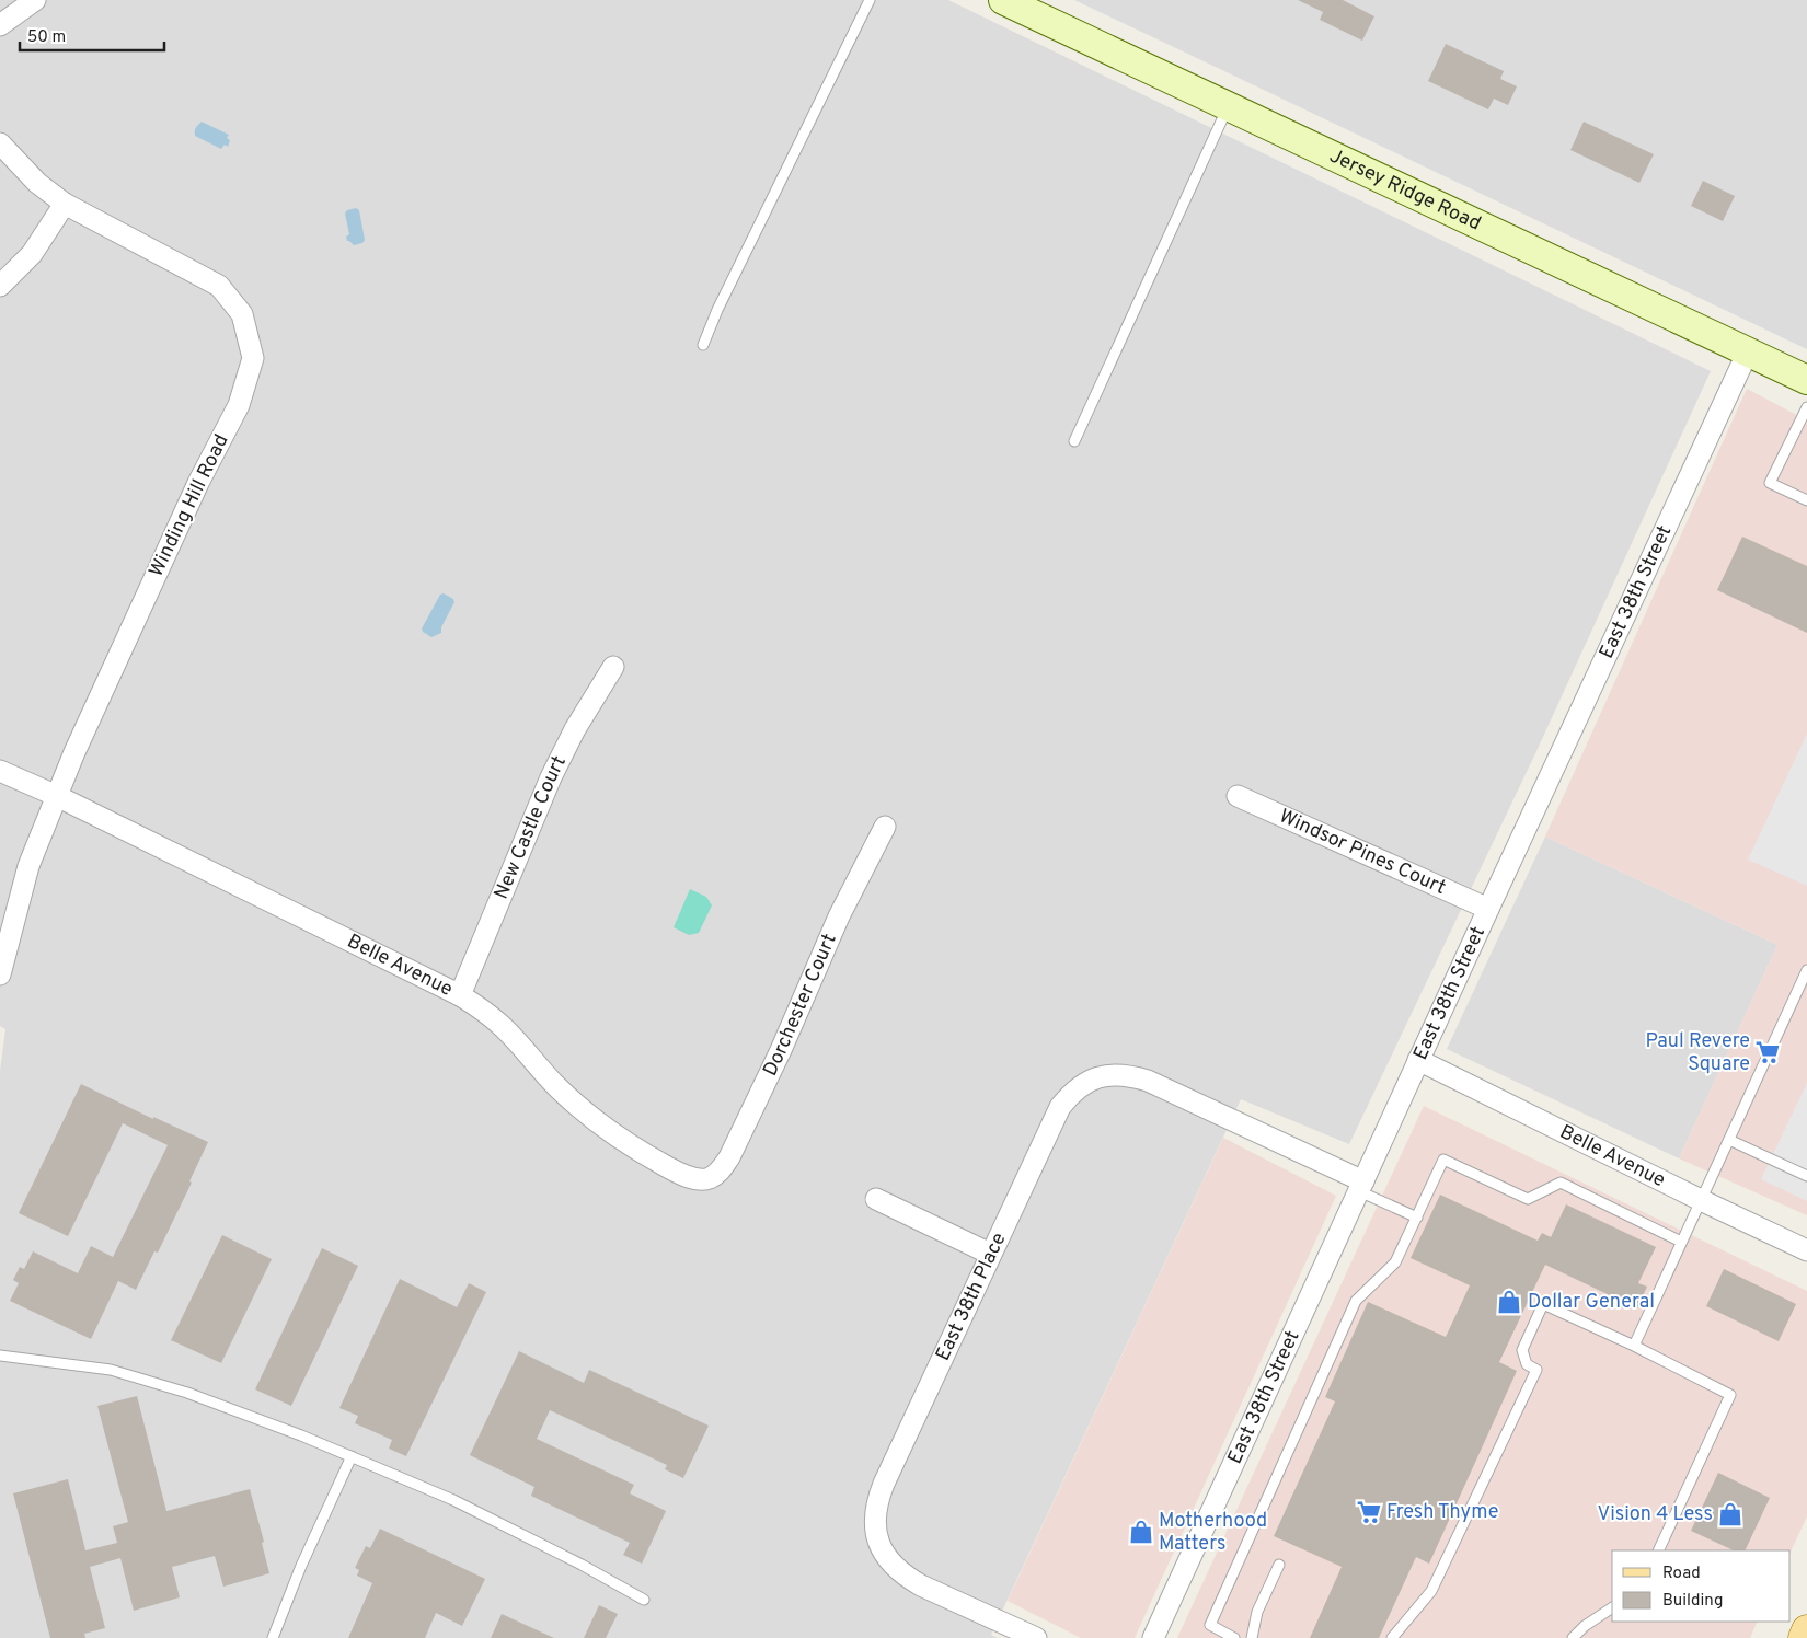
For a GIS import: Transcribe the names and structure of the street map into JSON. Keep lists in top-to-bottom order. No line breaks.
{"streets":{"main road":["Jersey Ridge Road"],"street":["Winding Hill Road","East 38th Street","New Castle Court","Windsor Pines Court","Belle Avenue","Dorchester Court","East 38th Place"]},"crossings":[["Jersey Ridge Road","East 38th Street"],["Winding Hill Road","Belle Avenue"],["East 38th Street","Windsor Pines Court"],["East 38th Street","Belle Avenue"],["East 38th Street","East 38th Place"],["New Castle Court","Belle Avenue"],["Belle Avenue","Dorchester Court"]],"places":{"supermarket":["Paul Revere Square","Fresh Thyme"],"shop":["Dollar General","Vision 4 Less","Motherhood Matters"]},"legend":["Road","Building"],"scale_bar":"50 m"}
